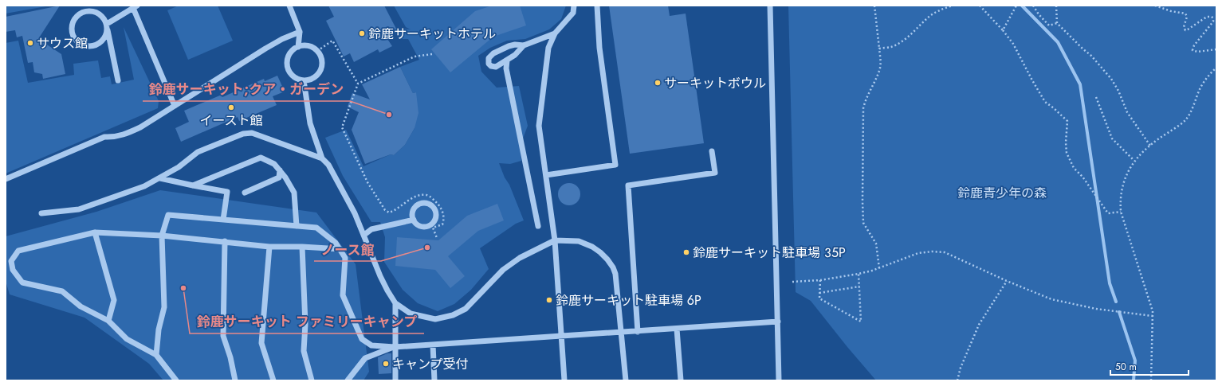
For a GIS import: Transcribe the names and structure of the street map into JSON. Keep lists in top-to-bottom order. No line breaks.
{"parks":["鈴鹿青少年の森"],"places":["鈴鹿サーキットホテル","サウス館","サーキットボウル","イースト館","鈴鹿サーキット;クア・ガーデン","ノース館","鈴鹿サーキット駐車場 ３5P","鈴鹿サーキット ファミリーキャンプ","鈴鹿サーキット駐車場 6P","キャンプ受付"],"scale_bar":"50 m"}
